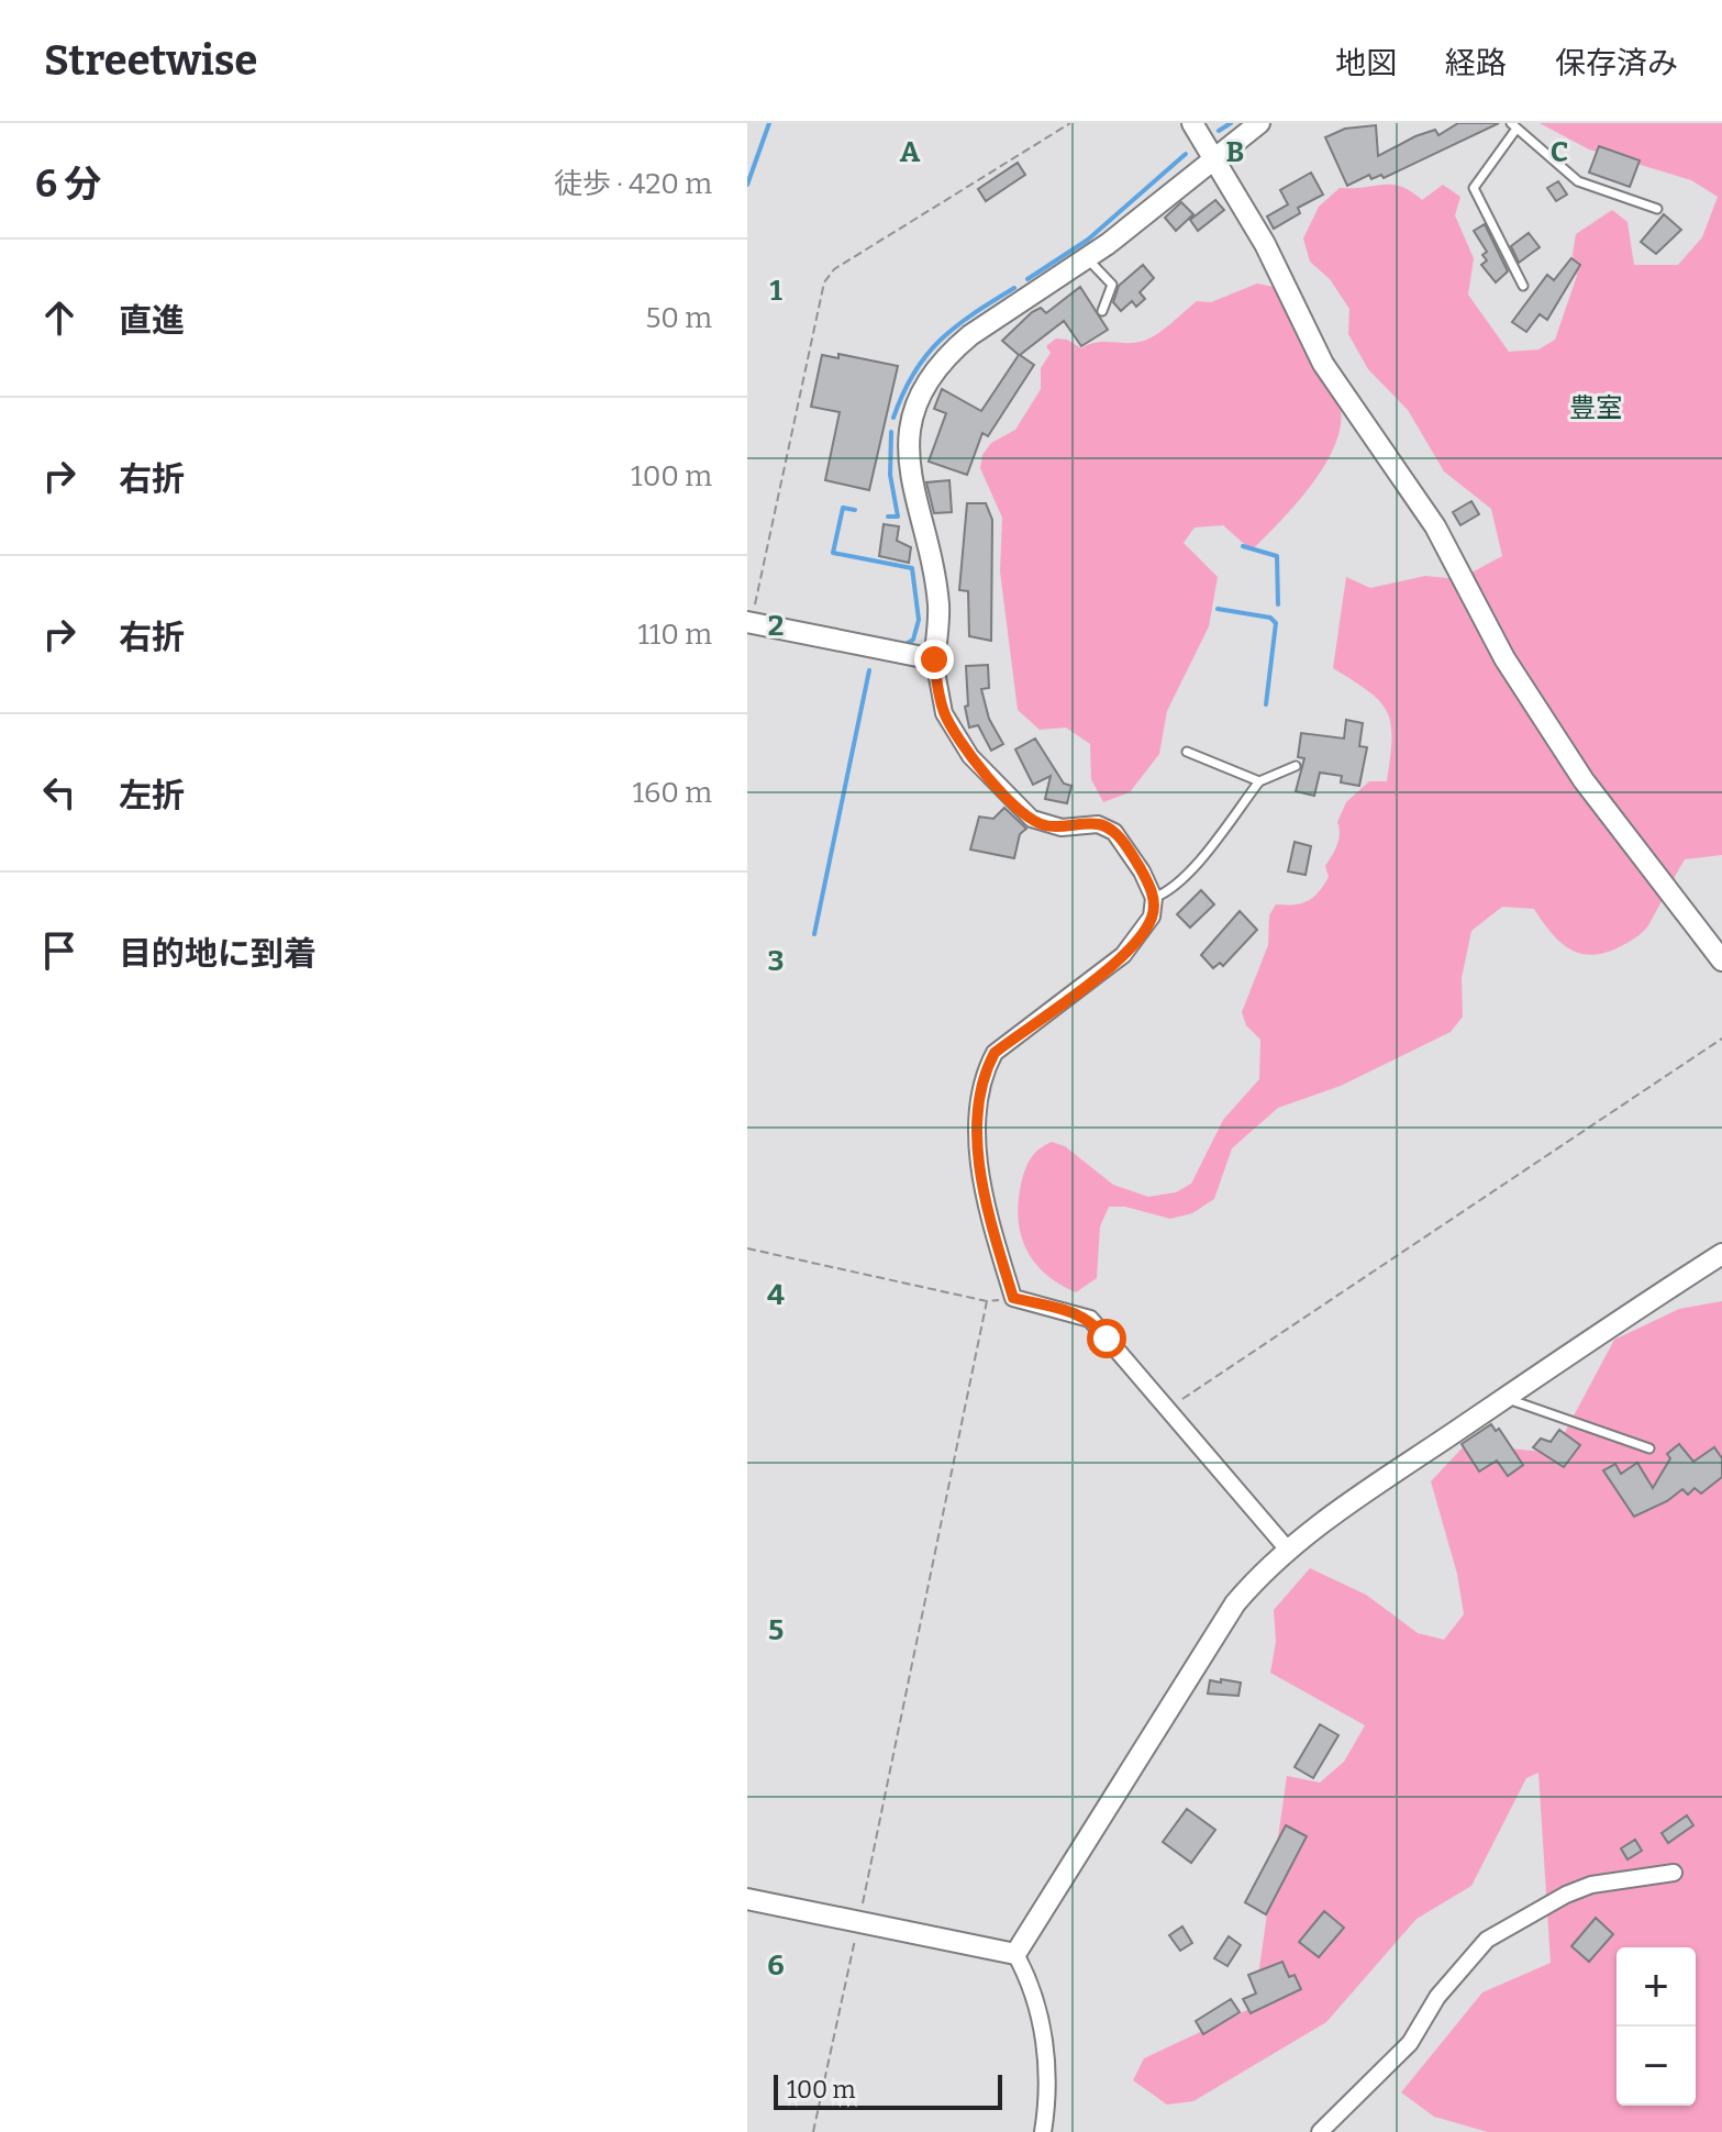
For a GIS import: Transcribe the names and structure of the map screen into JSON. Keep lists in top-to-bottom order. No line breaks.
{"districts":["豊室"],"scale_bar":"100 m","page":{"header":"Streetwise","nav":["地図","経路","保存済み"],"heading":["6 分","徒歩 · 420 m"],"list":[["直進","50 m"],["右折","100 m"],["右折","110 m"],["左折","160 m"],"目的地に到着"],"map_buttons":["+","−"],"scale":"100 m"},"grid":{"columns":["A","B","C"],"rows":["1","2","3","4","5","6"]}}
